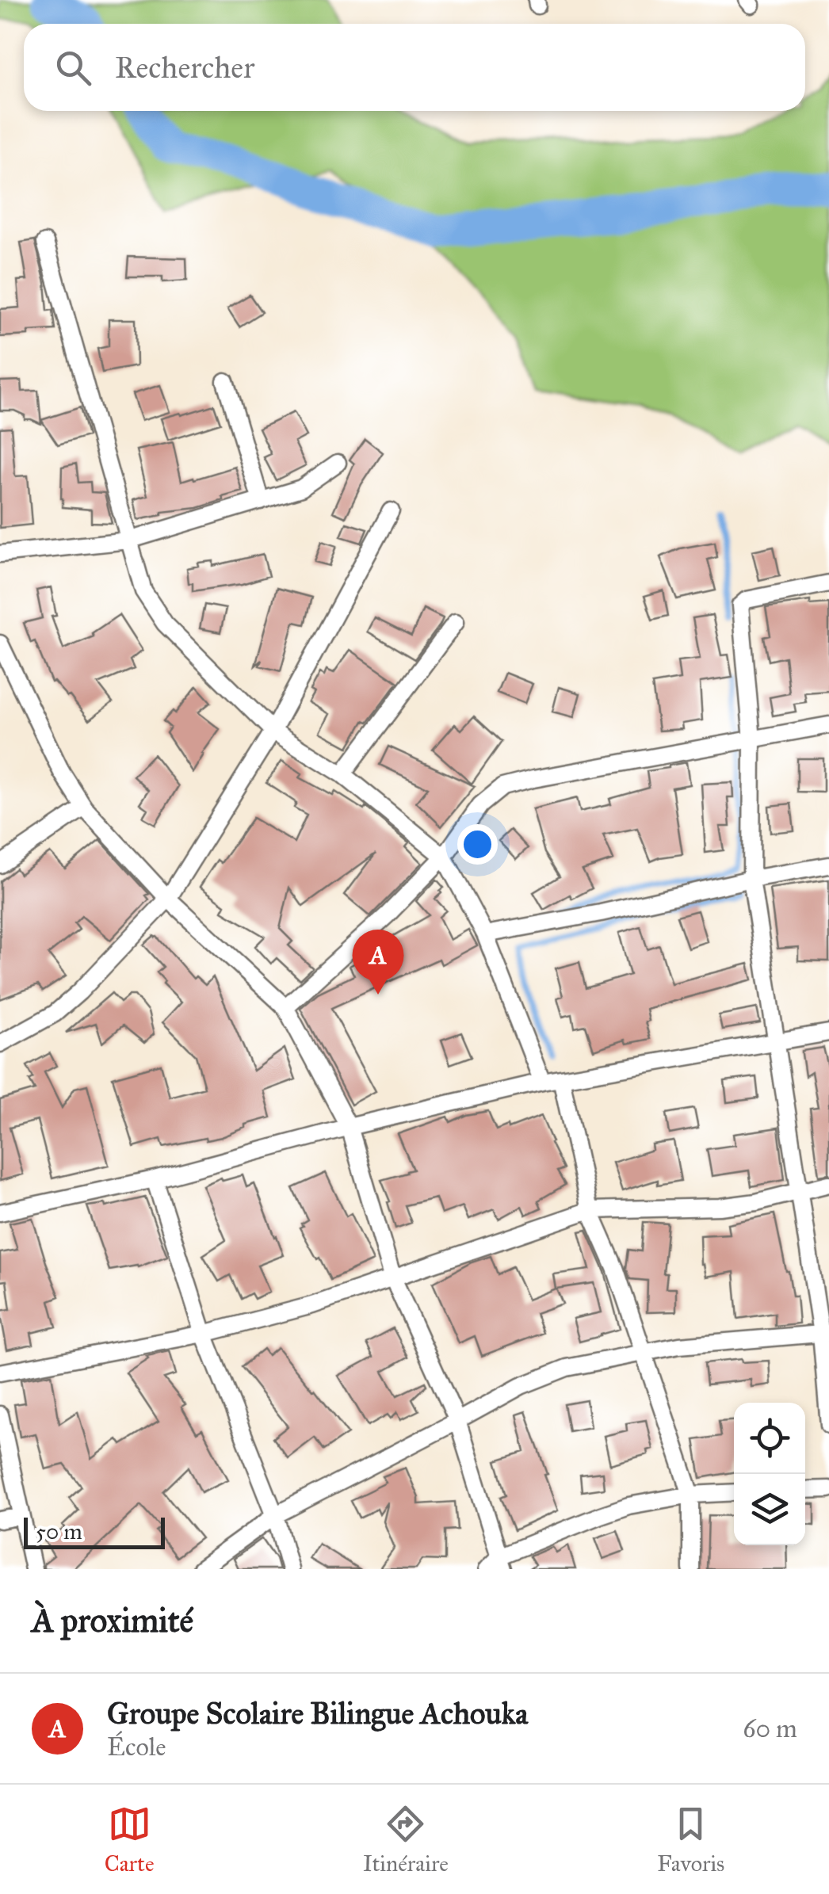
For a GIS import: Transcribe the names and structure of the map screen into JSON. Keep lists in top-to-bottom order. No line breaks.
{"scale_bar":"50 m","page":{"search":"Rechercher","pins":"A","scale":"50 m","heading":"À proximité","list":[{"mark":"A","name":"Groupe Scolaire Bilingue Achouka","note":"École","value":"60 m"}],"nav":["Carte","Itinéraire","Favoris"]}}
